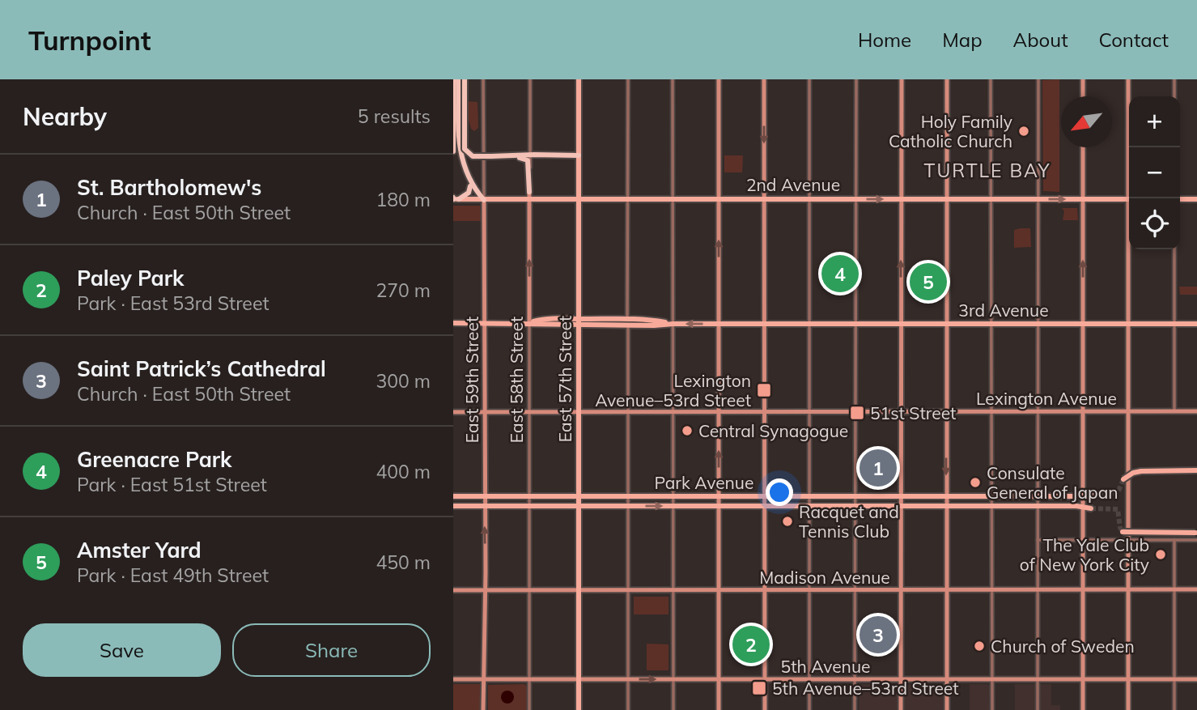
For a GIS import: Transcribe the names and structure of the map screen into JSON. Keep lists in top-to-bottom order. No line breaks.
{"streets":{"main road":["2nd Avenue","3rd Avenue","East 57th Street","East 59th Street","East 58th Street","Lexington Avenue","Park Avenue","Madison Avenue","5th Avenue"]},"crossings":[["2nd Avenue","East 57th Street"],["2nd Avenue","East 59th Street"],["2nd Avenue","East 58th Street"],["3rd Avenue","East 57th Street"],["3rd Avenue","East 59th Street"],["3rd Avenue","East 58th Street"],["East 57th Street","Lexington Avenue"],["East 57th Street","Park Avenue"],["East 57th Street","Madison Avenue"],["East 57th Street","5th Avenue"],["East 59th Street","Lexington Avenue"],["East 59th Street","Park Avenue"],["East 59th Street","Madison Avenue"],["East 59th Street","5th Avenue"],["East 58th Street","Lexington Avenue"],["East 58th Street","Park Avenue"],["East 58th Street","Madison Avenue"],["East 58th Street","5th Avenue"]],"districts":["TURTLE BAY"],"places":{"other":["Holy Family Catholic Church","Central Synagogue","Consulate General of Japan","Racquet and Tennis Club","The Yale Club of New York City","Church of Sweden"],"transit":["Lexington Avenue–53rd Street","51st Street","5th Avenue–53rd Street"]},"north":"bottom left","page":{"header":"Turnpoint","nav":["Home","Map","About","Contact"],"heading":["Nearby","5 results"],"map_buttons":["+","−"],"list":[{"mark":"1","name":"St. Bartholomew's","note":"Church · East 50th Street","value":"180 m"},{"mark":"2","name":"Paley Park","note":"Park · East 53rd Street","value":"270 m"},{"mark":"3","name":"Saint Patrick’s Cathedral","note":"Church · East 50th Street","value":"300 m"},{"mark":"4","name":"Greenacre Park","note":"Park · East 51st Street","value":"400 m"},{"mark":"5","name":"Amster Yard","note":"Park · East 49th Street","value":"450 m"}],"pins":["4","5","1","3","2"],"buttons":["Save","Share"]}}
